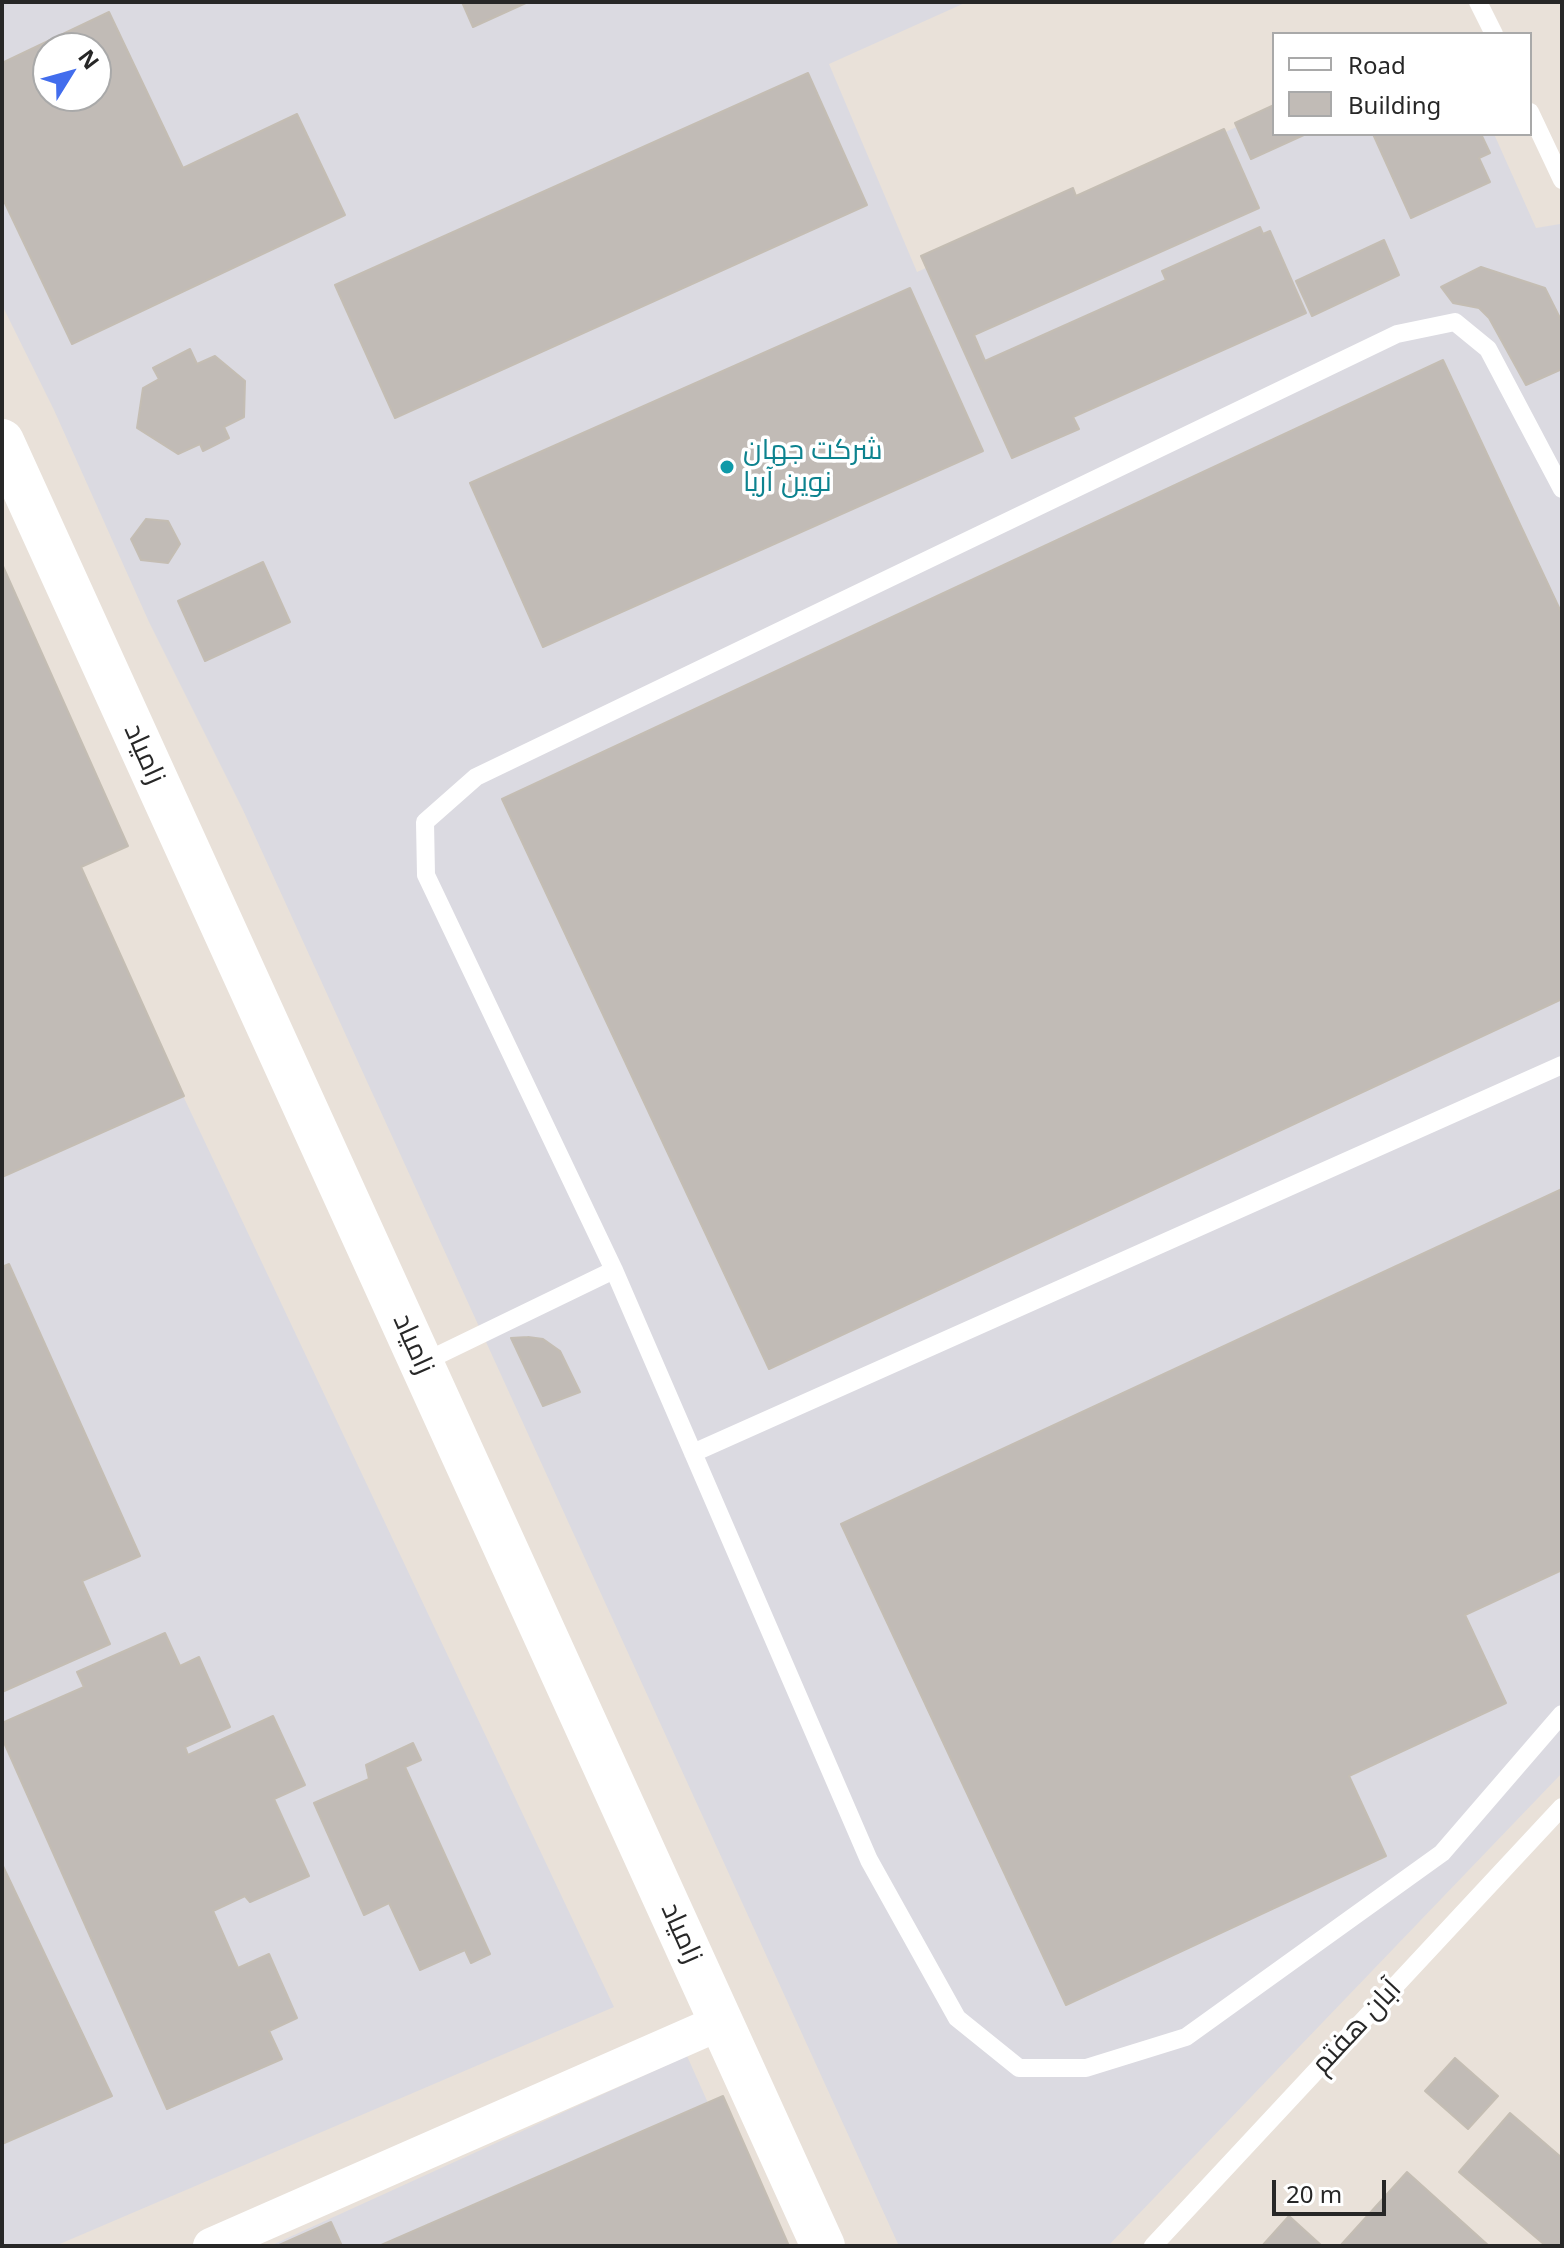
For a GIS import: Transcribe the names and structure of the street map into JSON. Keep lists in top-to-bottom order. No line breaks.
{"streets":{"street":["زامیاد"],"lane":["آبان هفتم"]},"places":["شرکت جهان نوین آریا"],"legend":["Road","Building"],"scale_bar":"20 m","north":"top right"}
